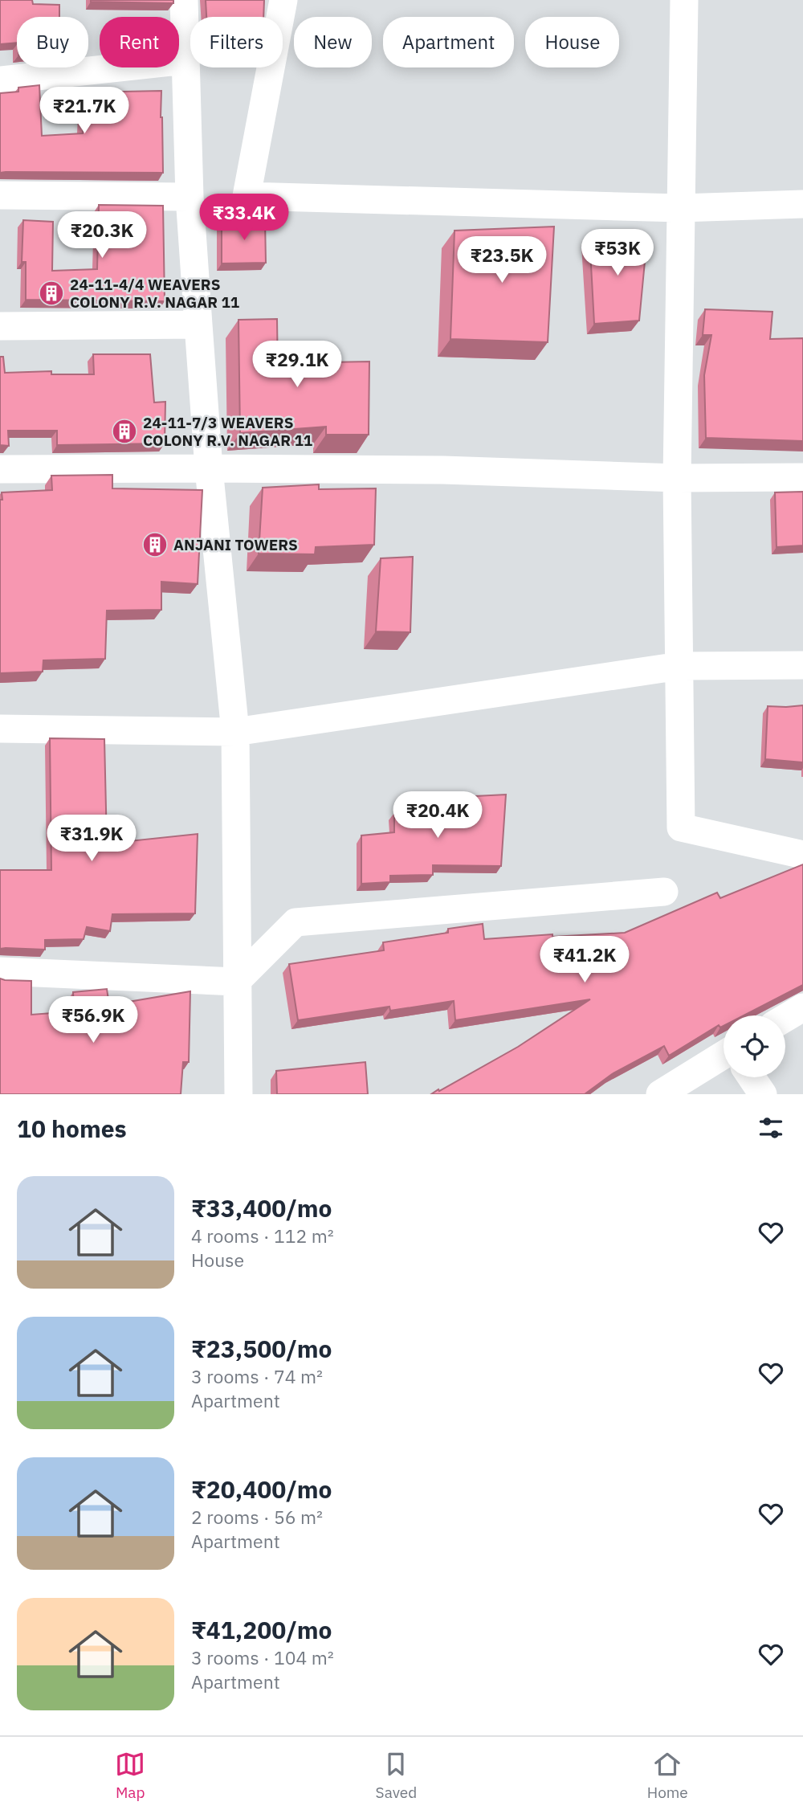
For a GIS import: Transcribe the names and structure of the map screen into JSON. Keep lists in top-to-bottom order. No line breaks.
{"places":{"building":["24-11-4/4 WEAVERS COLONY R.V. NAGAR 11","24-11-7/3 WEAVERS COLONY R.V. NAGAR 11","ANJANI TOWERS"]},"page":{"chip":["Buy","Rent","Filters","New","Apartment","House"],"price":["₹21.7K","₹33.4K","₹20.3K","₹53K","₹23.5K","₹29.1K","₹20.4K","₹31.9K","₹41.2K","₹56.9K"],"heading":"10 homes","list":[{"name":"₹33,400/mo","note":"4 rooms · 112 m² · House"},{"name":"₹23,500/mo","note":"3 rooms · 74 m² · Apartment"},{"name":"₹20,400/mo","note":"2 rooms · 56 m² · Apartment"},{"name":"₹41,200/mo","note":"3 rooms · 104 m² · Apartment"}],"tabs":["Map","Saved","Home"]}}
